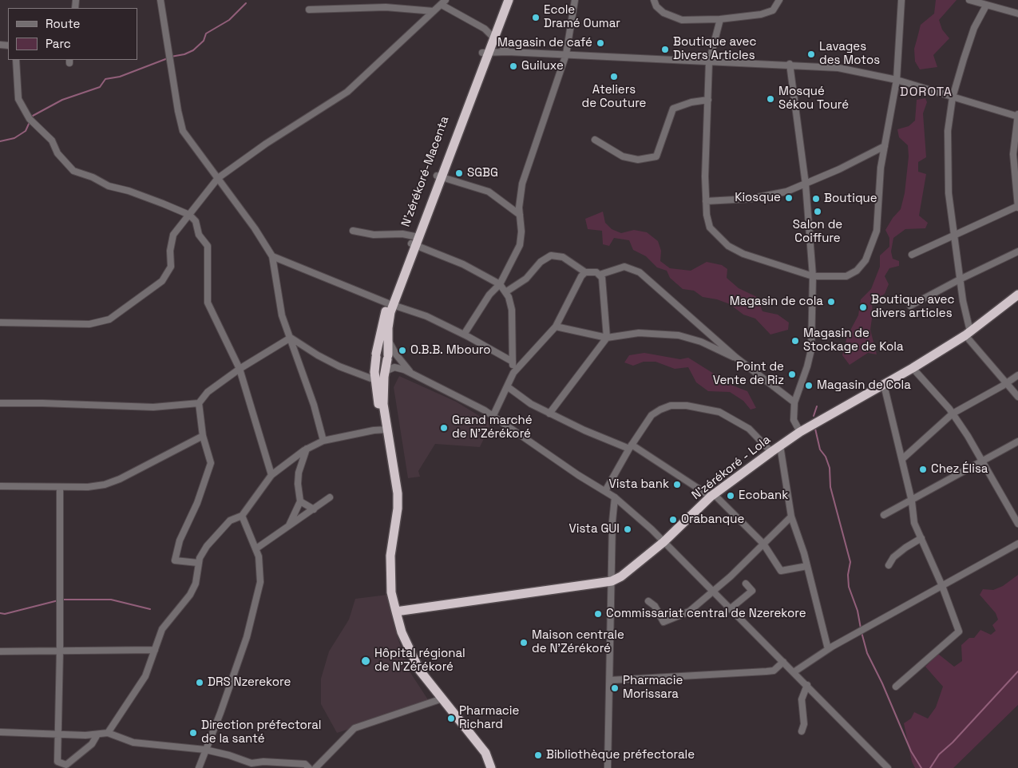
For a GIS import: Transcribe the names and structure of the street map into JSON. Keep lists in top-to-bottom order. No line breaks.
{"streets":{"highway":["N'zérékoré - Lola"]},"districts":["DOROTA"],"places":["Ecole Dramé Oumar","Magasin de café","Boutique avec Divers Articles","Lavages des Motos","Guiluxe","Ateliers de Couture","Mosqué Sékou Touré","SGBG","Kiosque","Boutique","Salon de Coiffure","Magasin de cola","Boutique avec divers articles","Magasin de Stockage de Kola","O.B.B. Mbouro","Point de Vente de Riz","Magasin de Cola","Grand marché de N'Zérékoré","Chez Élisa","Vista bank","Ecobank","Orabanque","Vista GUI","Commissariat central de Nzerekore","Maison centrale de N'Zérékoré","Hôpital régional de N'Zérékoré","DRS Nzerekore","Pharmacie Morissara","Pharmacie Richard","Direction préfectoral de la santé","Bibliothèque préfectorale"],"legend":["Route","Parc"]}
